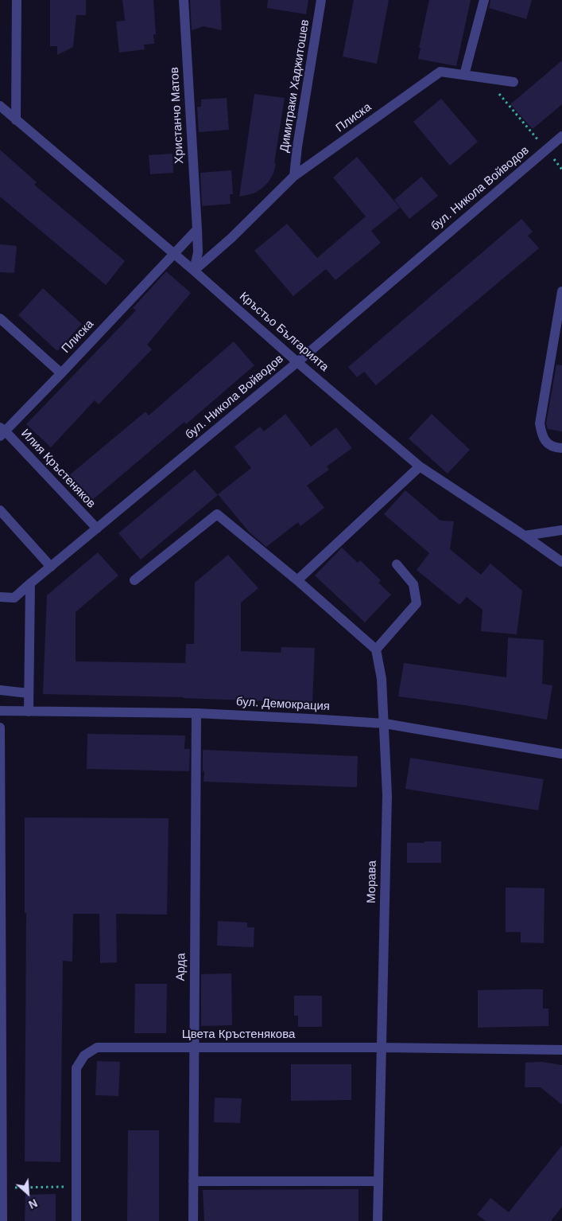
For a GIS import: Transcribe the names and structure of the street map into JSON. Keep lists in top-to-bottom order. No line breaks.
{"streets":{"street":["Димитраки Хаджитошев","Христанчо Матов","Плиска","бул. Никола Войводов","Кръстьо Българията","Илия Кръстеняков","бул. Демокрация","Морава","Арда","Цвета Кръстенякова"]},"crossings":[["Димитраки Хаджитошев","Плиска"],["Христанчо Матов","Плиска"],["Христанчо Матов","Кръстьо Българията"],["Плиска","Кръстьо Българията"],["Плиска","Илия Кръстеняков"],["бул. Никола Войводов","Кръстьо Българията"],["бул. Никола Войводов","Илия Кръстеняков"],["бул. Демокрация","Морава"],["бул. Демокрация","Арда"],["Морава","Цвета Кръстенякова"],["Арда","Цвета Кръстенякова"]],"north":"bottom right"}
